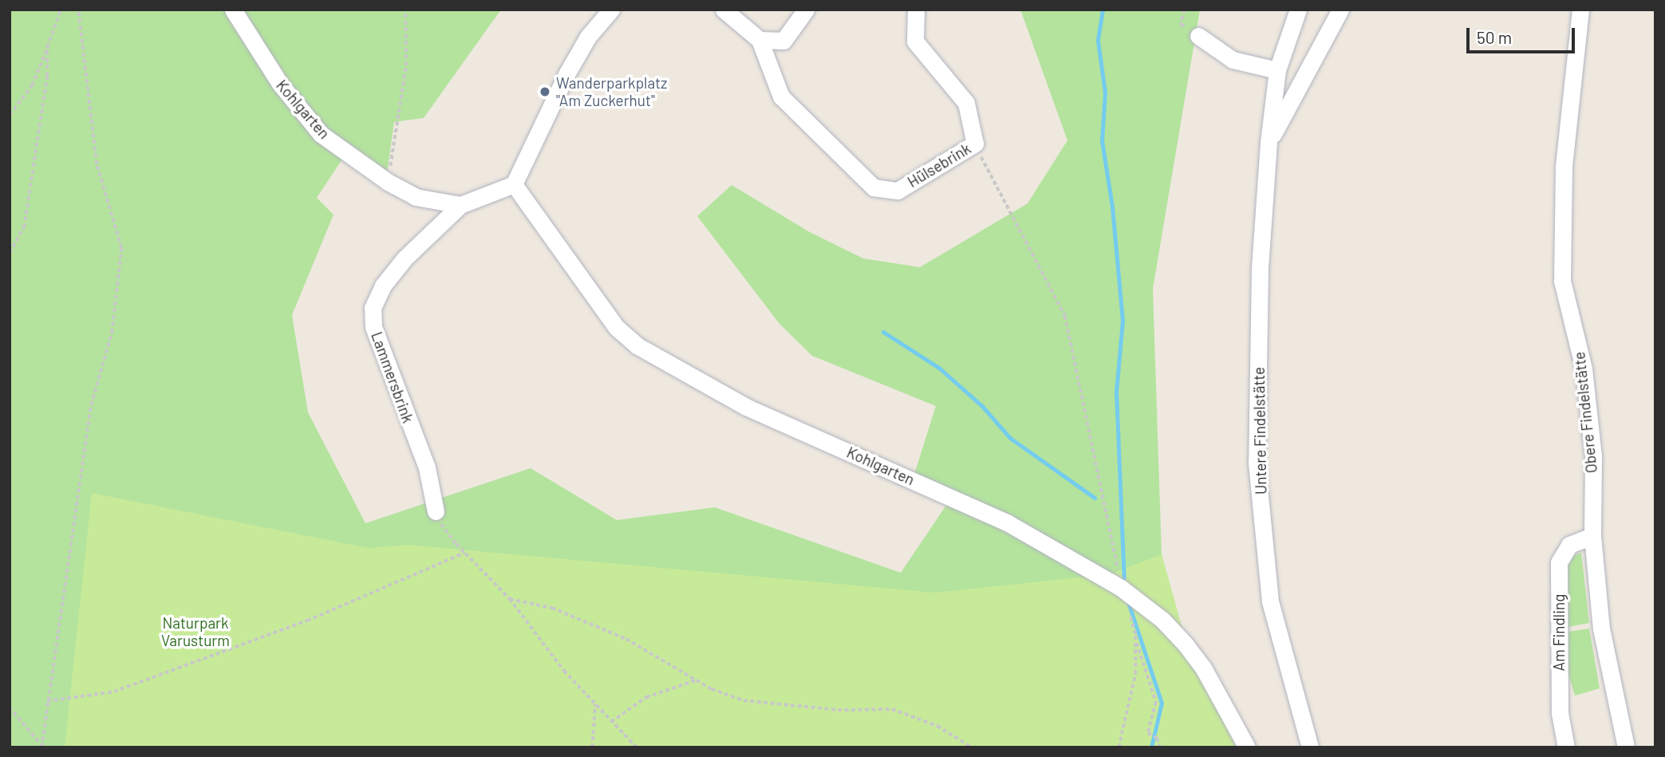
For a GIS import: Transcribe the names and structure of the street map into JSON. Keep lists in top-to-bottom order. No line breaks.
{"streets":{"street":["Kohlgarten","Hülsebrink","Lammersbrink","Obere Findelstätte","Untere Findelstätte","Am Findling"]},"crossings":[["Kohlgarten","Lammersbrink"],["Obere Findelstätte","Am Findling"]],"parks":["Naturpark Varusturm"],"places":["Wanderparkplatz \"Am Zuckerhut\""],"scale_bar":"50 m"}
